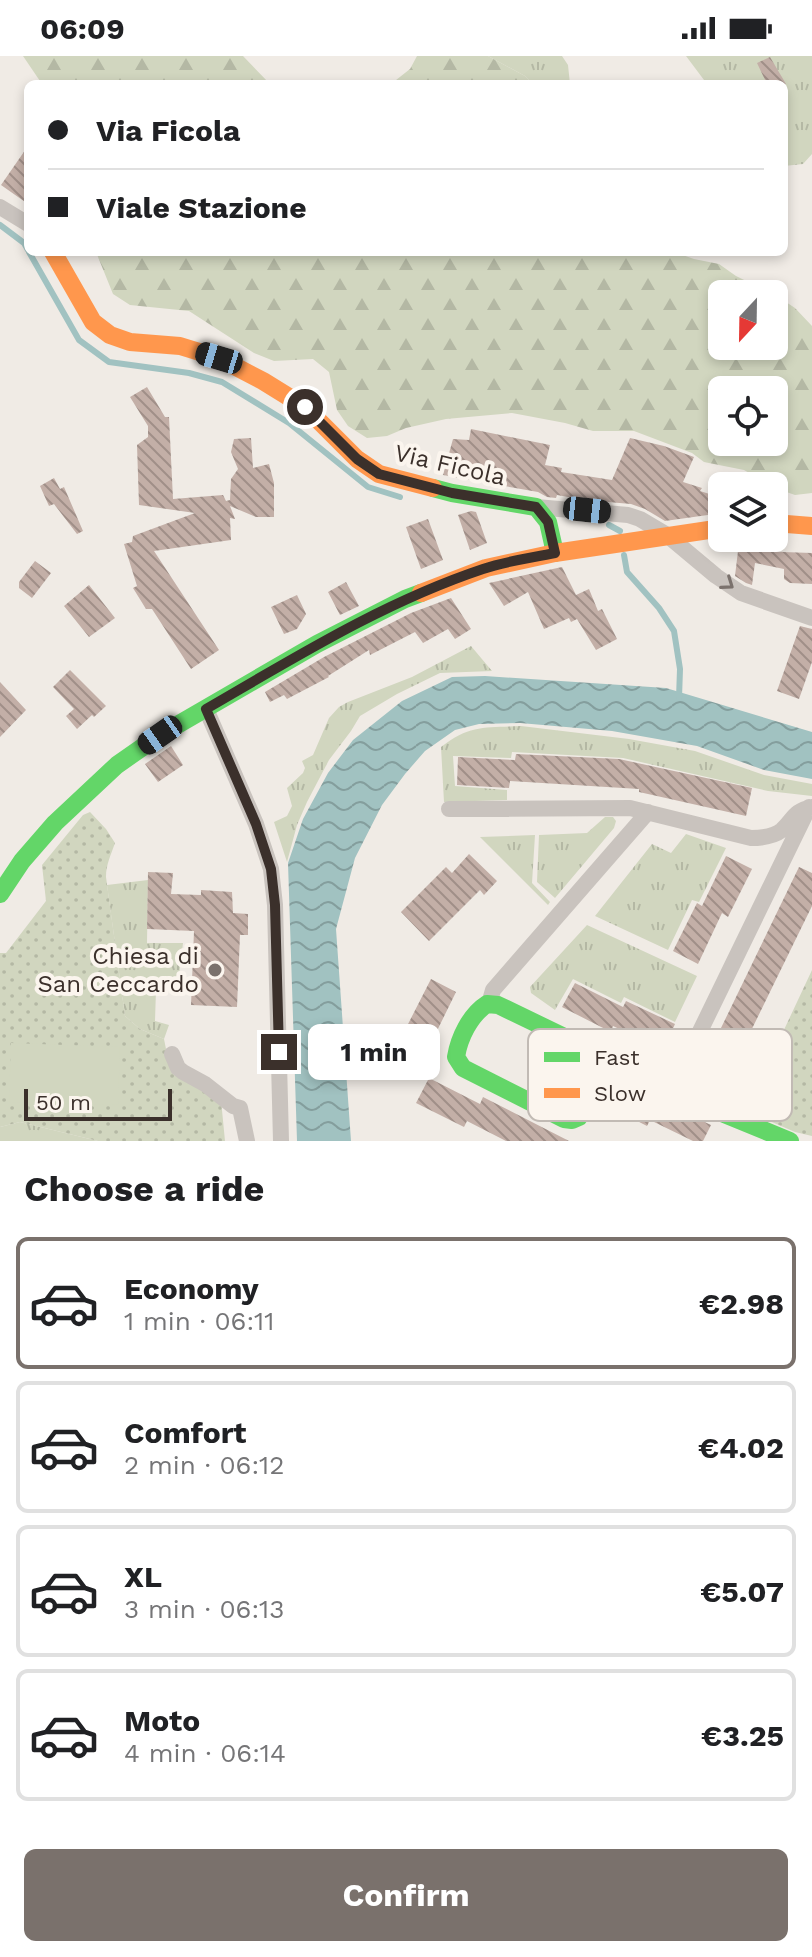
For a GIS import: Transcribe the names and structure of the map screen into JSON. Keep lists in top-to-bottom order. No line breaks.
{"streets":{"street":["Via Ficola"]},"places":["Chiesa di San Ceccardo"],"legend":["Fast","Slow"],"scale_bar":"50 m","north":"bottom","page":{"status":"06:09","banner":["Via Ficola","Viale Stazione"],"bubble":"1 min","scale":"50 m","heading":"Choose a ride","list":[{"name":"Economy","note":"1 min · 06:11","value":"€2.98"},{"name":"Comfort","note":"2 min · 06:12","value":"€4.02"},{"name":"XL","note":"3 min · 06:13","value":"€5.07"},{"name":"Moto","note":"4 min · 06:14","value":"€3.25"}],"buttons":"Confirm"}}
